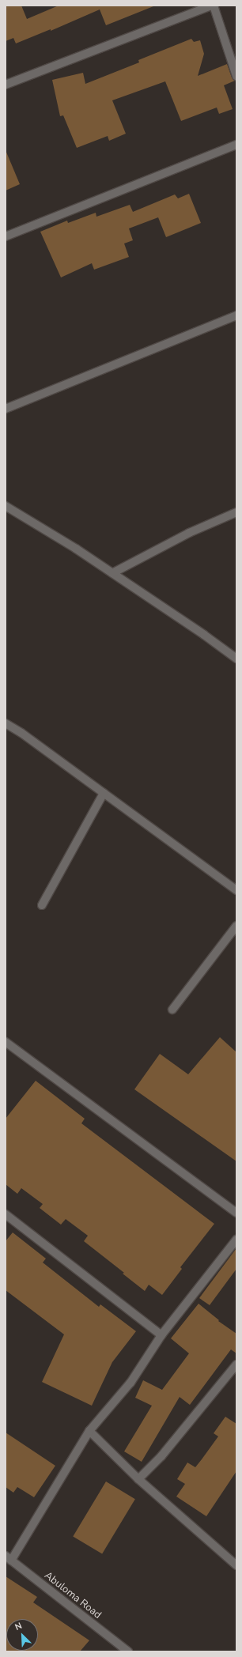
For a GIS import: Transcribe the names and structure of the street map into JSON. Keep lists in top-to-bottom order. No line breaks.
{"streets":{"street":["Abuloma Road"]},"north":"top left"}
